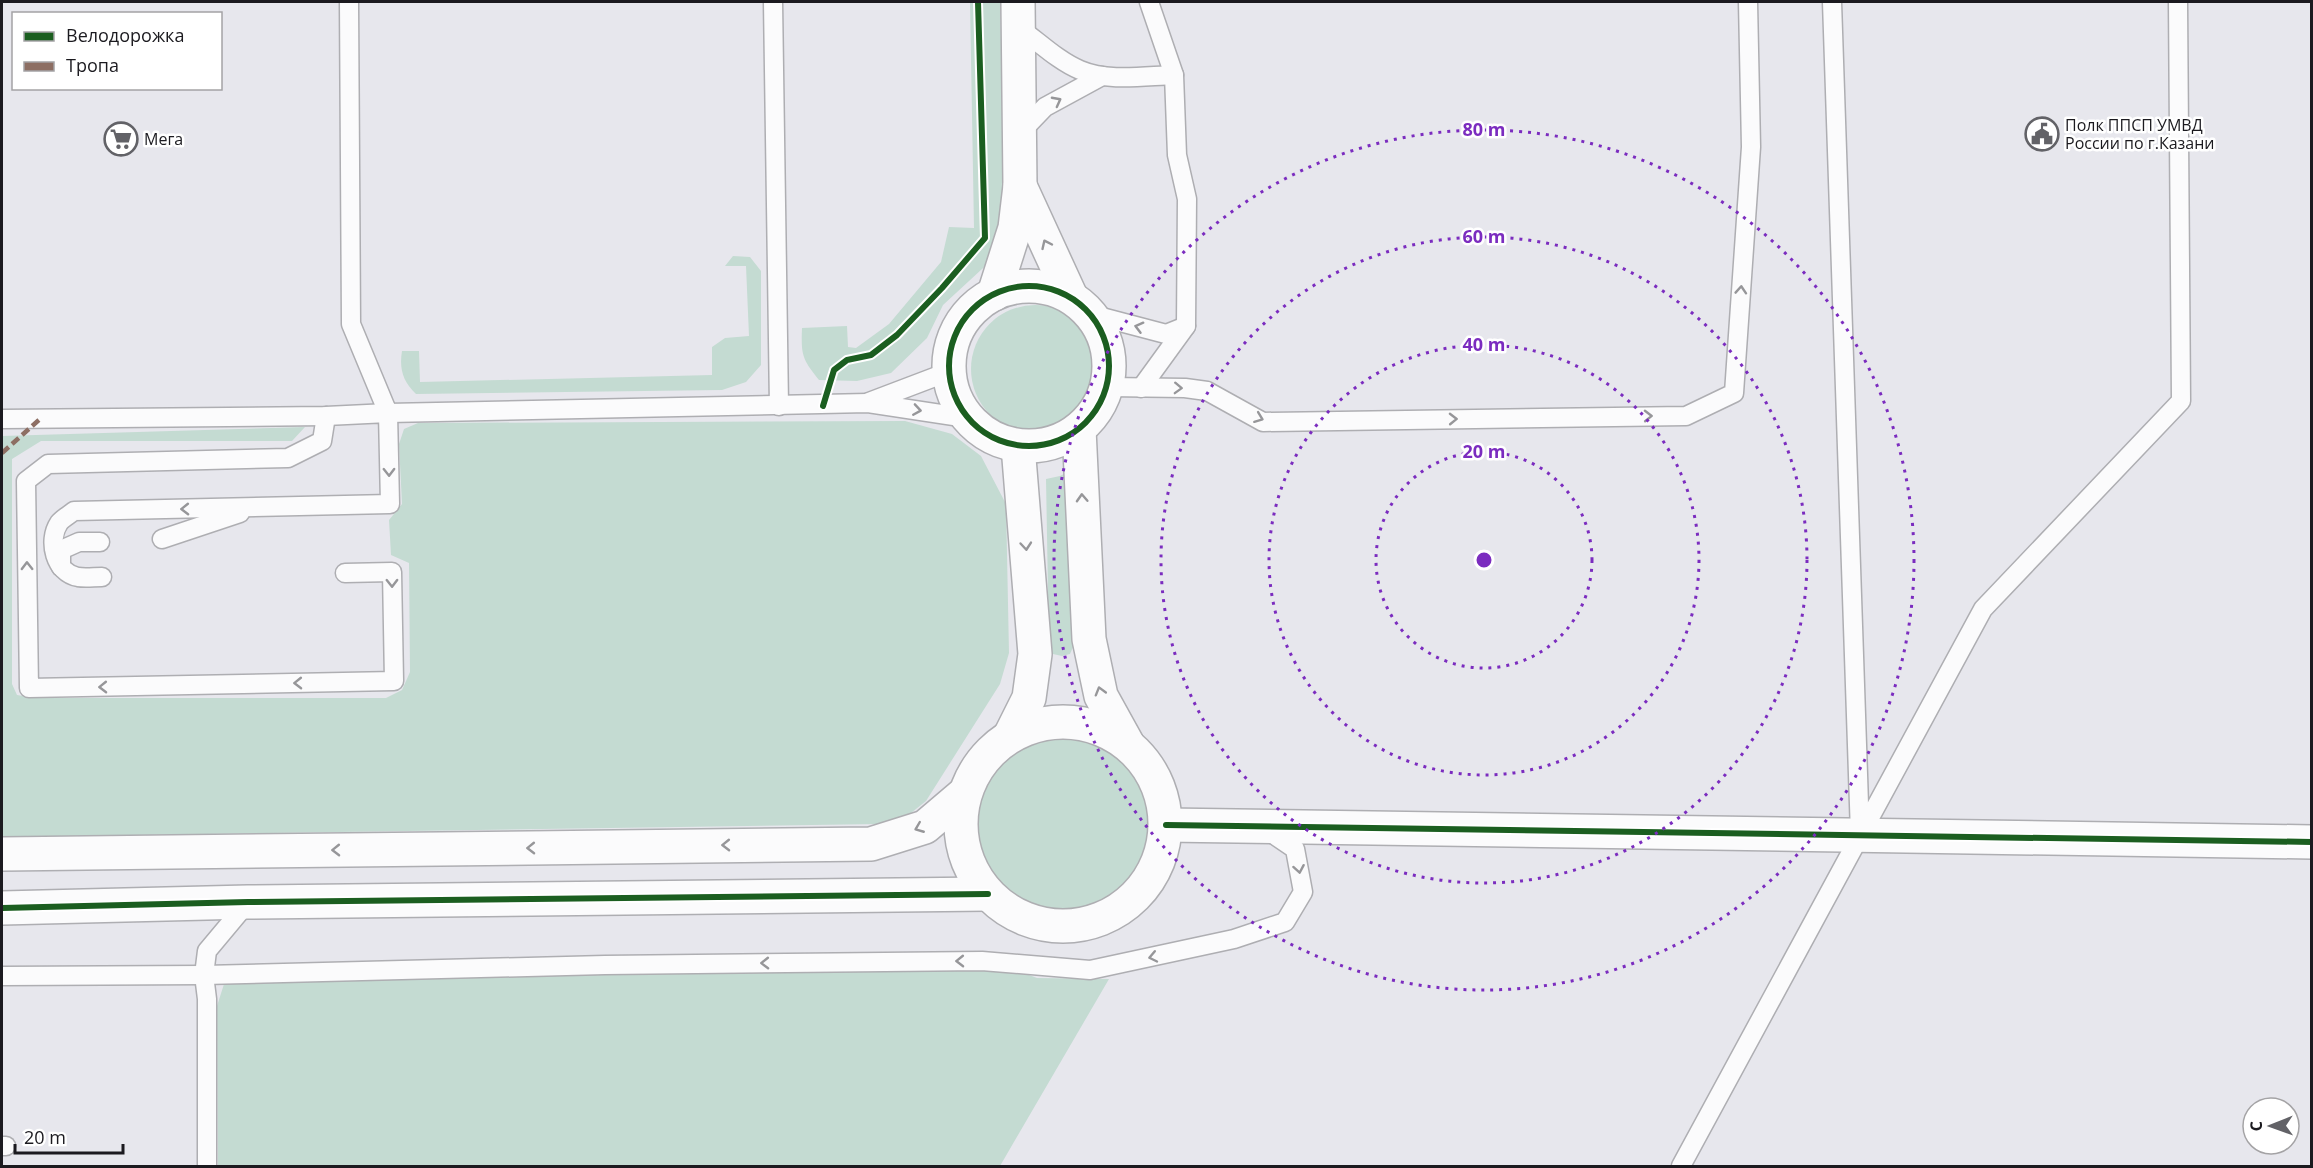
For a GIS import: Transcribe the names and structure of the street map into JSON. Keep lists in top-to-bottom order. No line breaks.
{"places":{"public building":["Полк ППСП УМВД России по г.Казани"],"supermarket":["Мега"]},"legend":["Велодорожка","Тропа"],"scale_bar":"20 m","north":"left","rings":["80 m","60 m","40 m","20 m"]}
